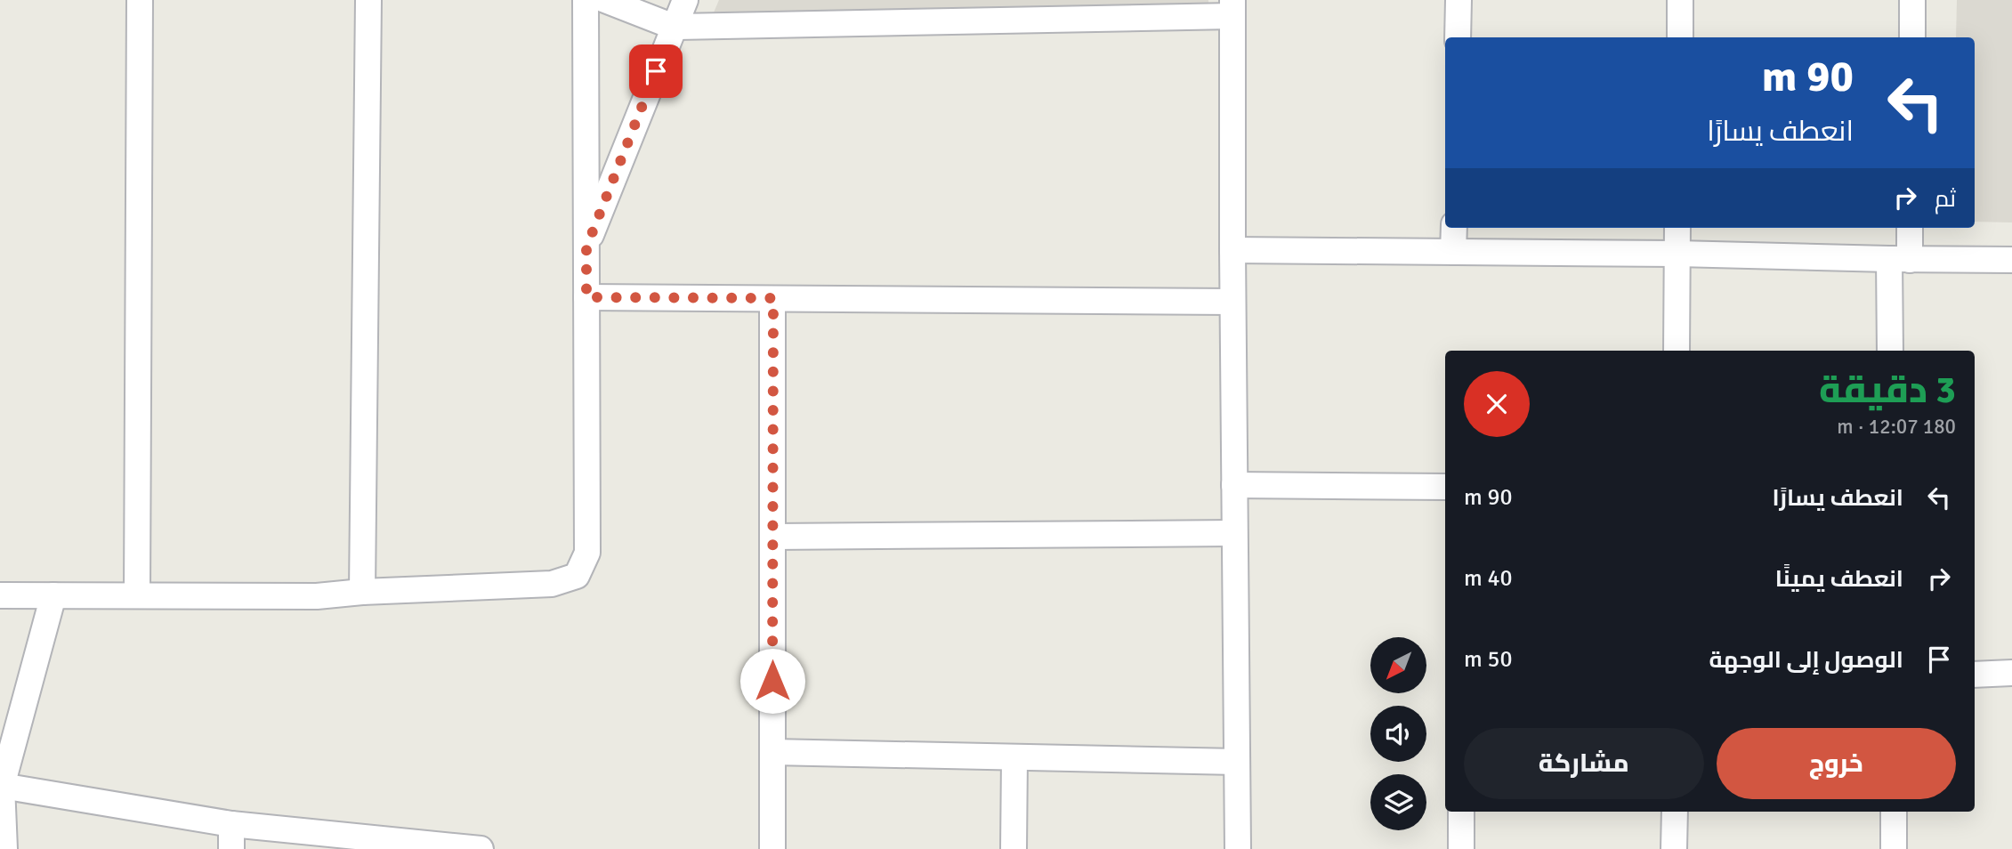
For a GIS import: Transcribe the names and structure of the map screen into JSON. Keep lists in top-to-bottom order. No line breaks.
{"north":"bottom left","page":{"turn":["90 m","انعطف يسارًا"],"then":"ثم","heading":["3 دقيقة","180 m · 12:07"],"list":[{"name":"انعطف يسارًا","value":"90 m"},{"name":"انعطف يمينًا","value":"40 m"},{"name":"الوصول إلى الوجهة","value":"50 m"}],"buttons":["خروج","مشاركة"]}}
